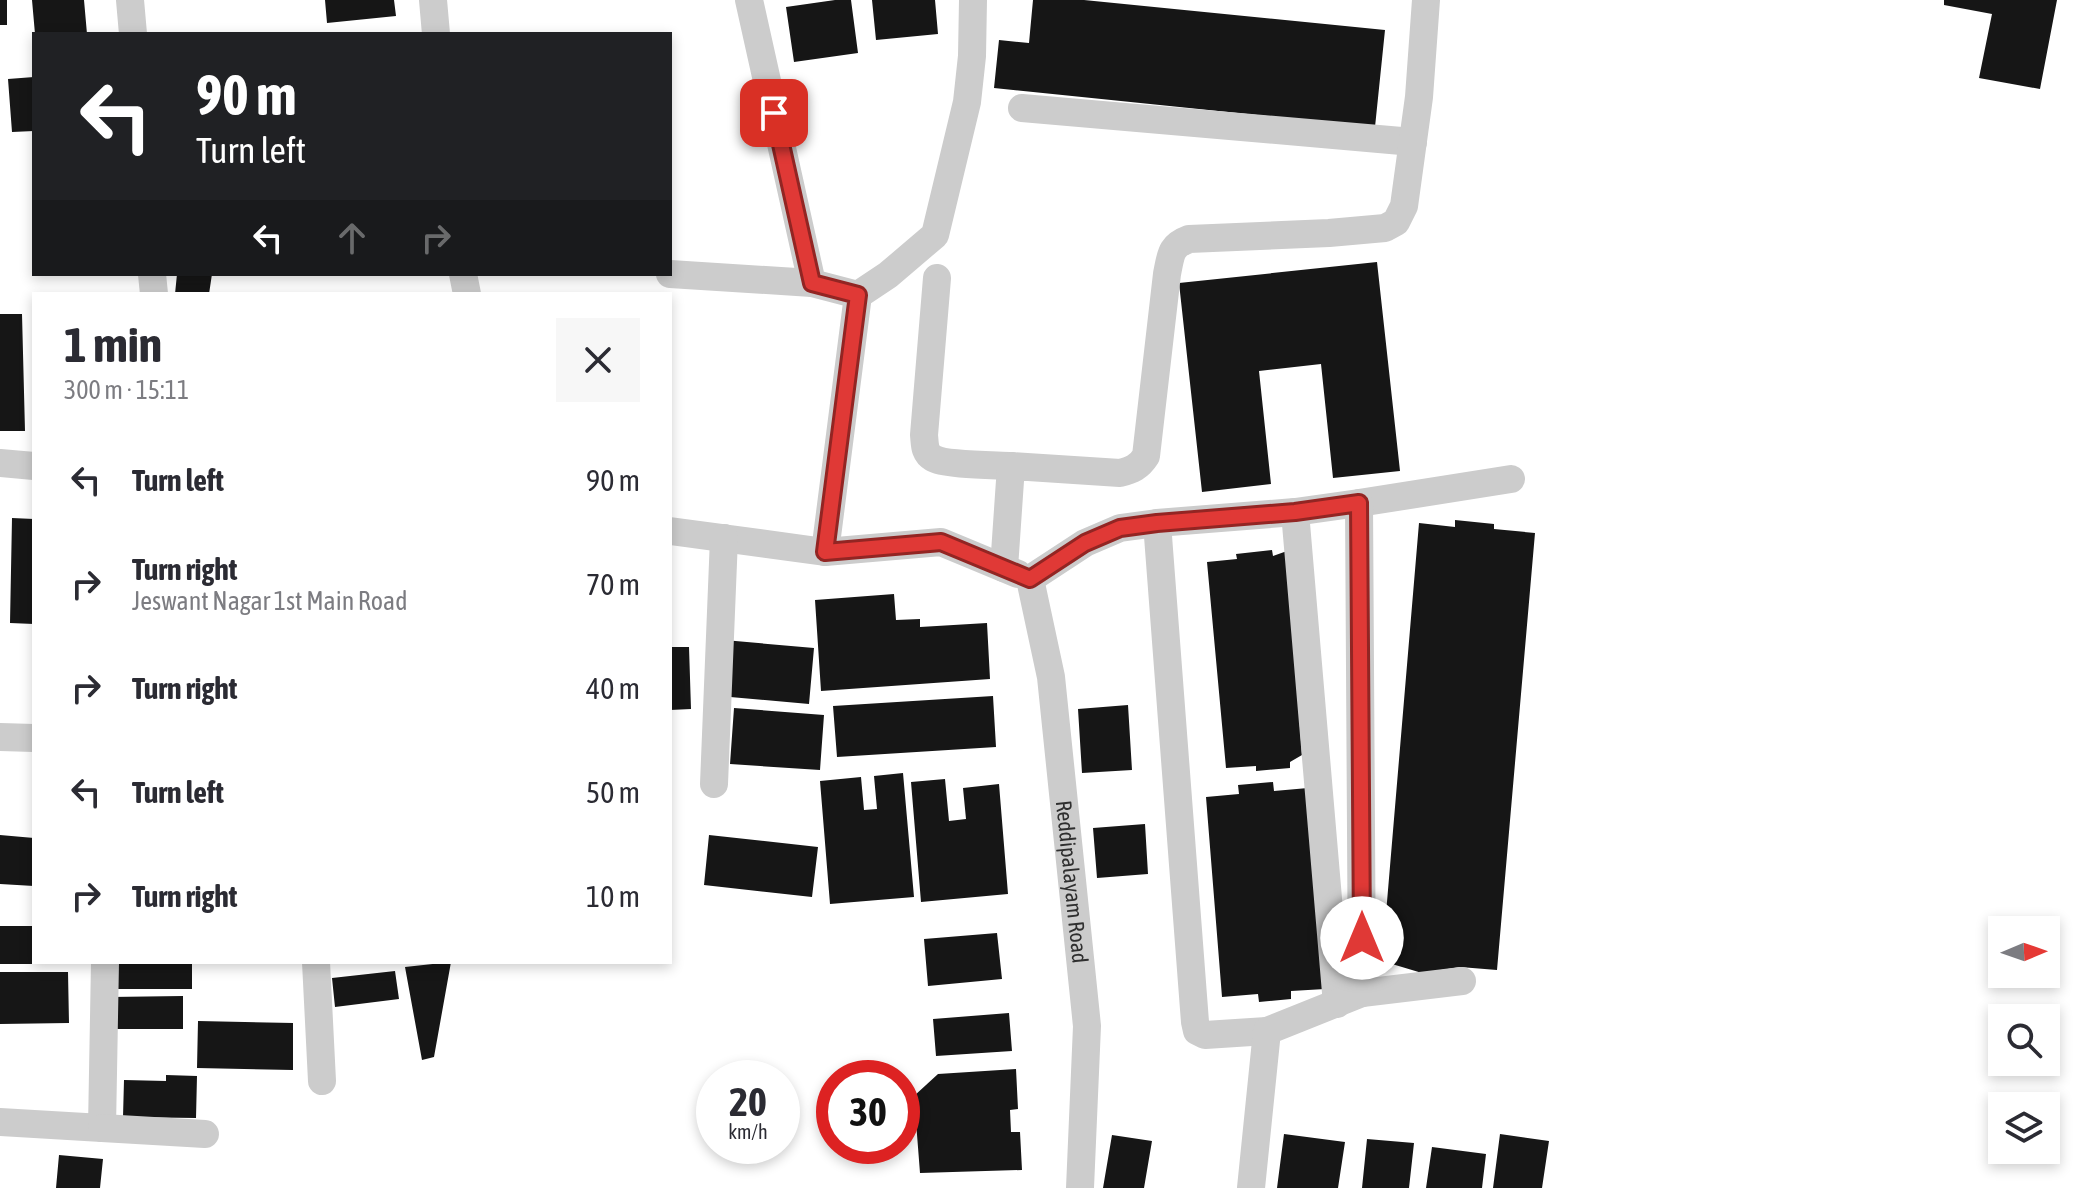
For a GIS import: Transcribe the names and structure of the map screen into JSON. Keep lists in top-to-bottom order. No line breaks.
{"streets":{"street":["Reddipalayam Road"]},"north":"right","page":{"turn":["90 m","Turn left"],"heading":["1 min","300 m · 15:11"],"list":[{"name":"Turn left","value":"90 m"},{"name":"Turn right","note":"Jeswant Nagar 1st Main Road","value":"70 m"},{"name":"Turn right","value":"40 m"},{"name":"Turn left","value":"50 m"},{"name":"Turn right","value":"10 m"}],"speed":"20 km/h","limit":"30"}}
